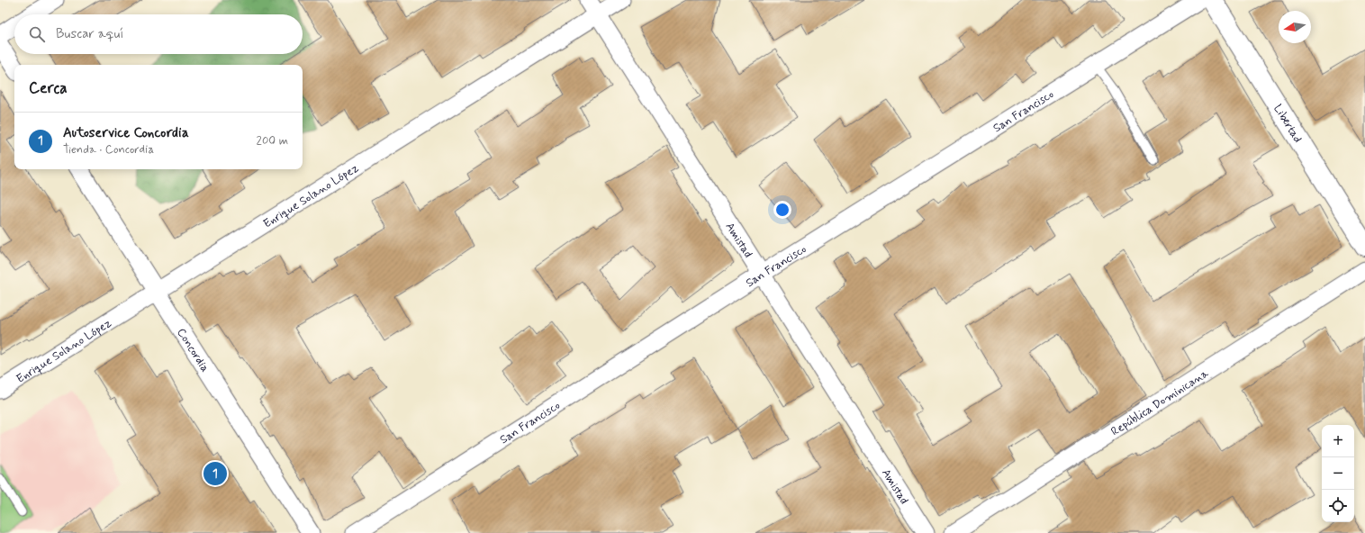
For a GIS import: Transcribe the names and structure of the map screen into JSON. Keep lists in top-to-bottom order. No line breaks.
{"streets":{"street":["San Francisco","Libertad","Enrique Solano López","Amistad","Concordia","República Dominicana"]},"crossings":[["San Francisco","Amistad"],["Enrique Solano López","Amistad"],["Enrique Solano López","Concordia"]],"north":"left","page":{"search":"Buscar aquí","heading":"Cerca","list":[{"mark":"1","name":"Autoservice Concordia","note":"Tienda · Concordia","value":"200 m"}],"map_buttons":["+","−"],"pins":"1"}}
